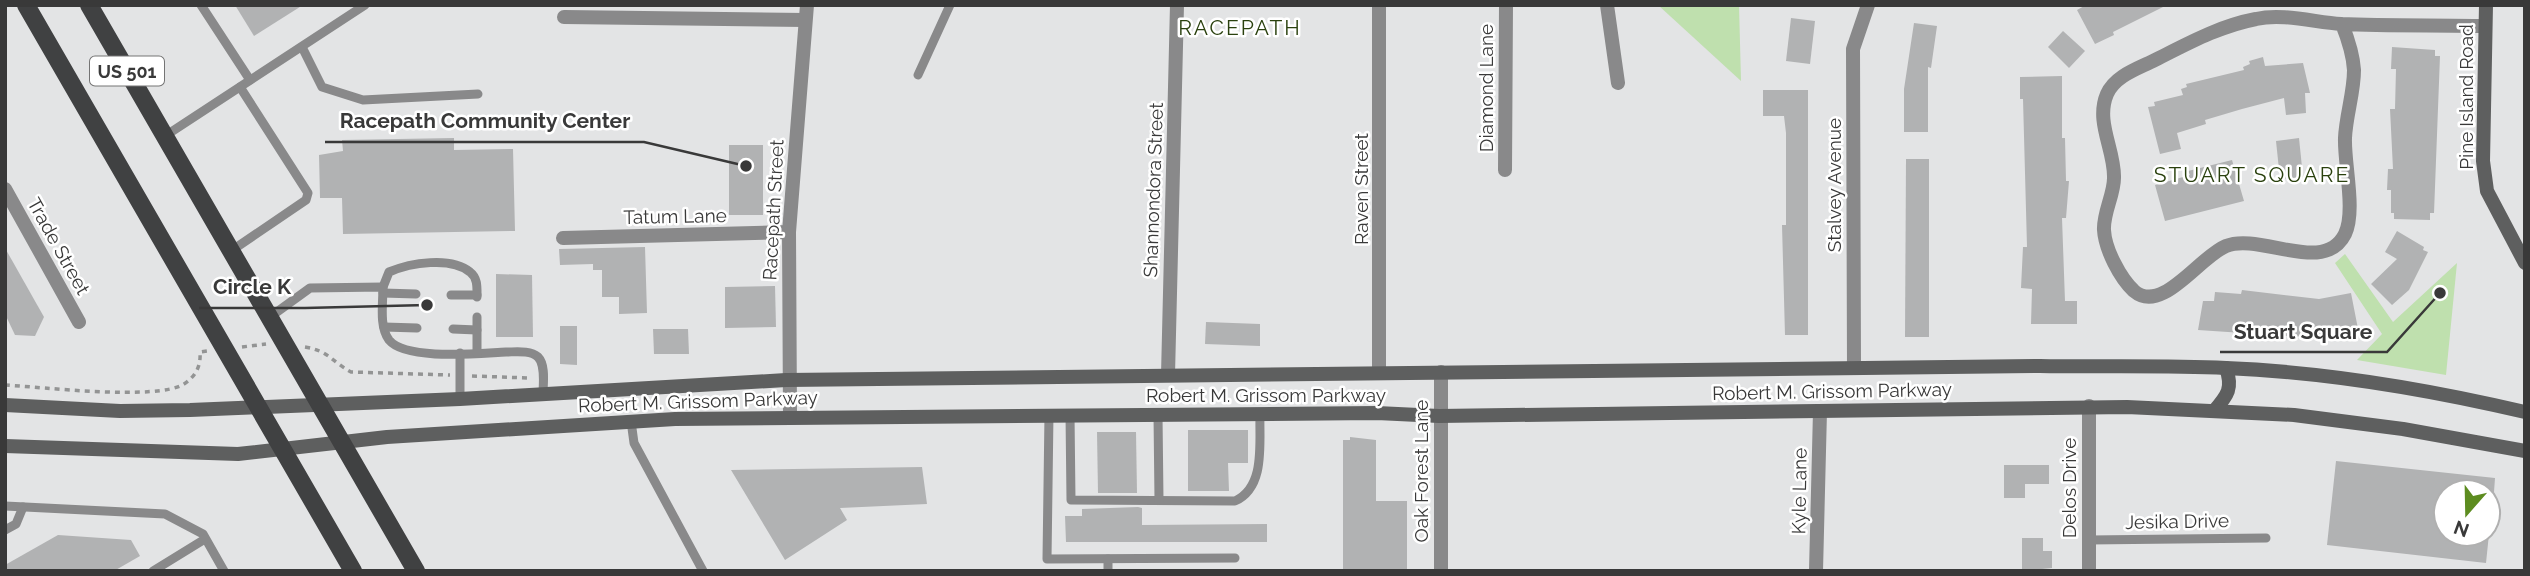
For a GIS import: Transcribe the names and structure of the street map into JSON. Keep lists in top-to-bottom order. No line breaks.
{"streets":{"main road":["US 501","Pine Island Road","Robert M. Grissom Parkway"],"street":["Diamond Lane","Stalvey Avenue","Raven Street","Shannondora Street","Racepath Street","Tatum Lane","Trade Street","Oak Forest Lane","Delos Drive","Kyle Lane"],"lane":["Jesika Drive"]},"crossings":[["US 501","Robert M. Grissom Parkway"],["Stalvey Avenue","Robert M. Grissom Parkway"],["Raven Street","Robert M. Grissom Parkway"],["Shannondora Street","Robert M. Grissom Parkway"],["Racepath Street","Tatum Lane"],["Racepath Street","Robert M. Grissom Parkway"],["Robert M. Grissom Parkway","Oak Forest Lane"],["Robert M. Grissom Parkway","Delos Drive"],["Robert M. Grissom Parkway","Kyle Lane"],["Delos Drive","Jesika Drive"]],"districts":["RACEPATH","STUART SQUARE"],"places":["Racepath Community Center","Stuart Square","Circle K"],"north":"bottom"}
